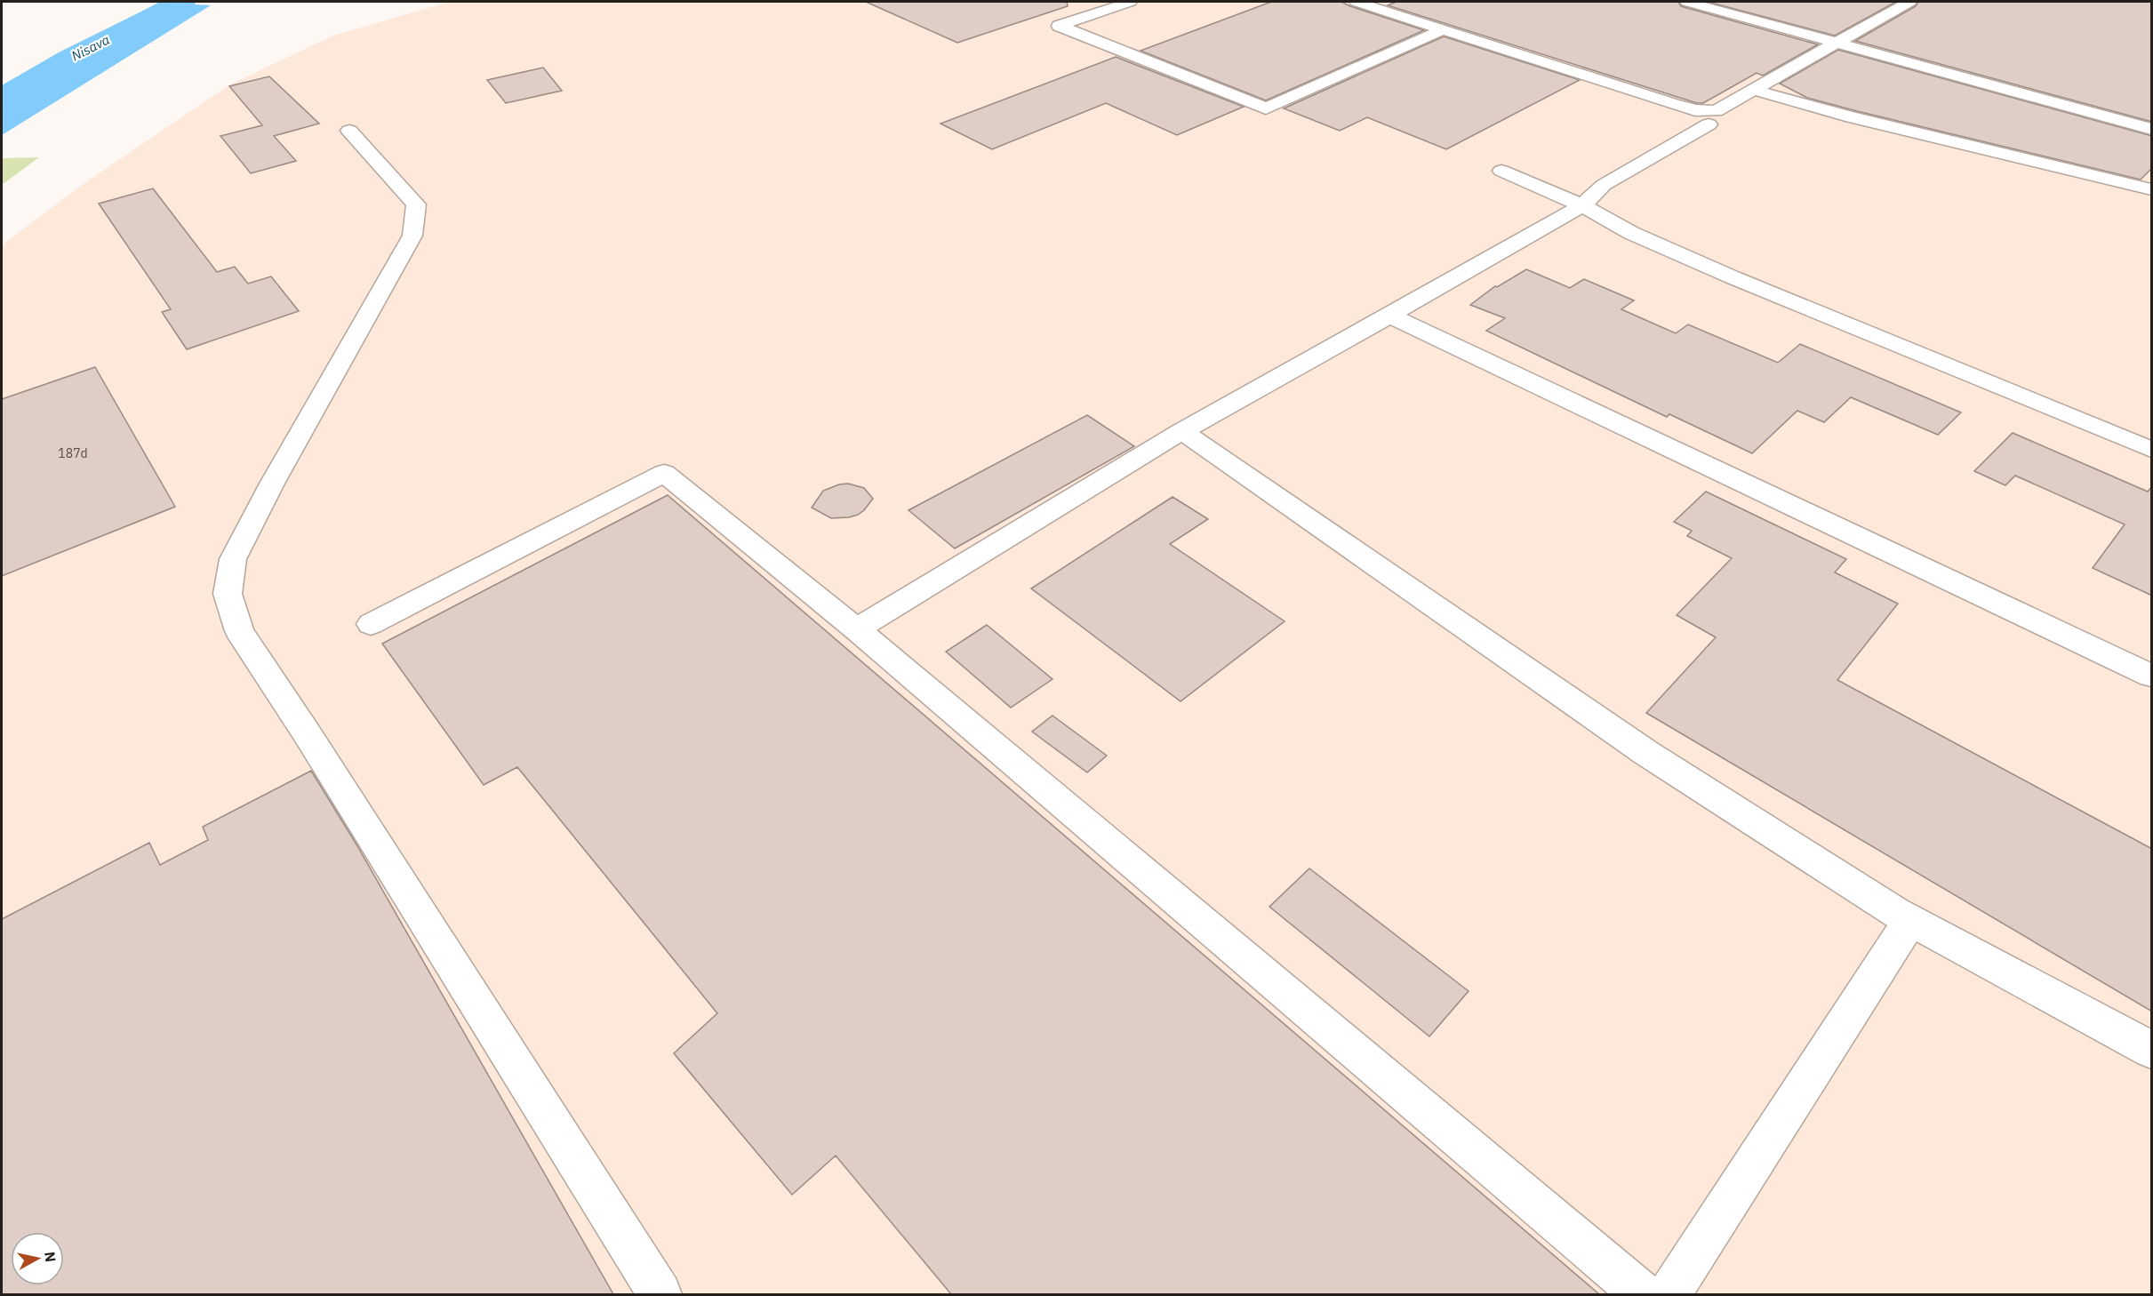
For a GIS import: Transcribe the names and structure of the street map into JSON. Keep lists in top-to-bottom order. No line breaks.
{"water":["Nisava"],"house_numbers":["187d"],"north":"right"}
